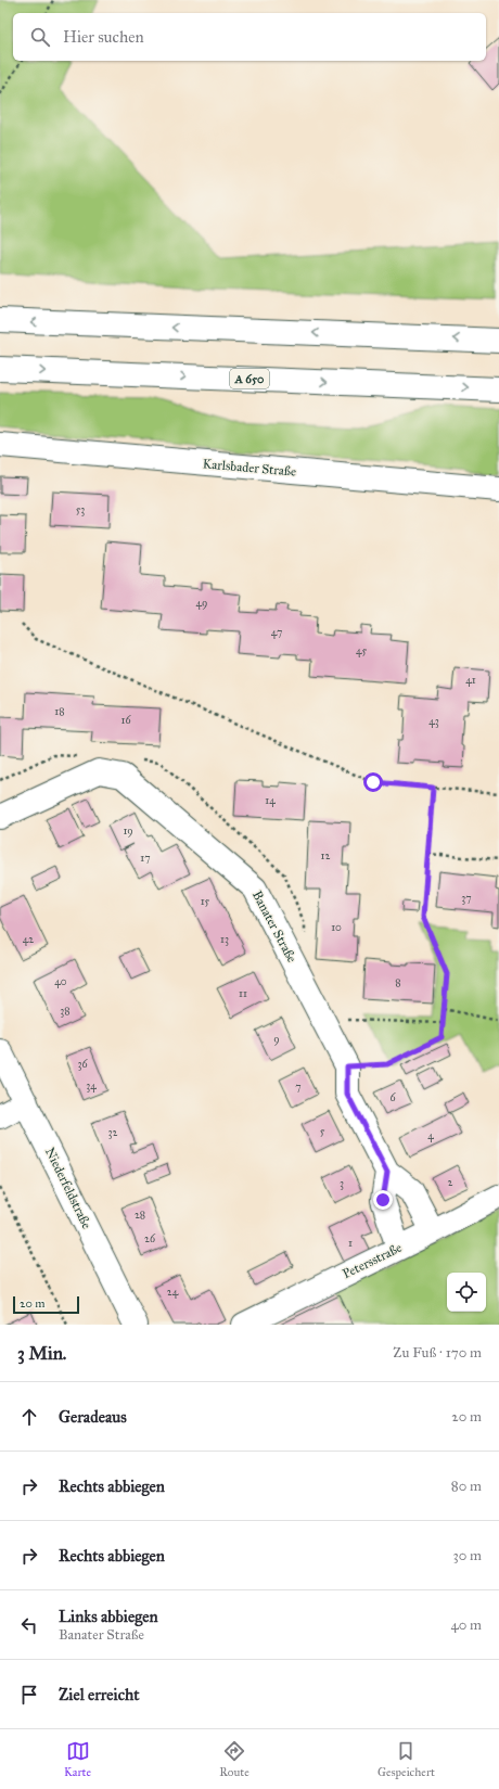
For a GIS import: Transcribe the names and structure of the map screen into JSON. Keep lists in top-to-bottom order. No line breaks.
{"streets":{"main road":["A 650","Karlsbader Straße","Banater Straße","Niederfeldstraße","Petersstraße"]},"crossings":[["Banater Straße","Petersstraße"]],"house_numbers":["53","49","47","45","41","18","16","43","14","19","12","17","37","15","10","42","13","40","8","11","38","9","36","34","7","6","5","32","4","2","3","28","26","1","24"],"scale_bar":"20 m","page":{"search":"Hier suchen","scale":"20 m","heading":["3 Min.","Zu Fuß · 170 m"],"list":[["Geradeaus","20 m"],["Rechts abbiegen","80 m"],["Rechts abbiegen","30 m"],["Links abbiegen","Banater Straße","40 m"],"Ziel erreicht"],"nav":["Karte","Route","Gespeichert"]}}
